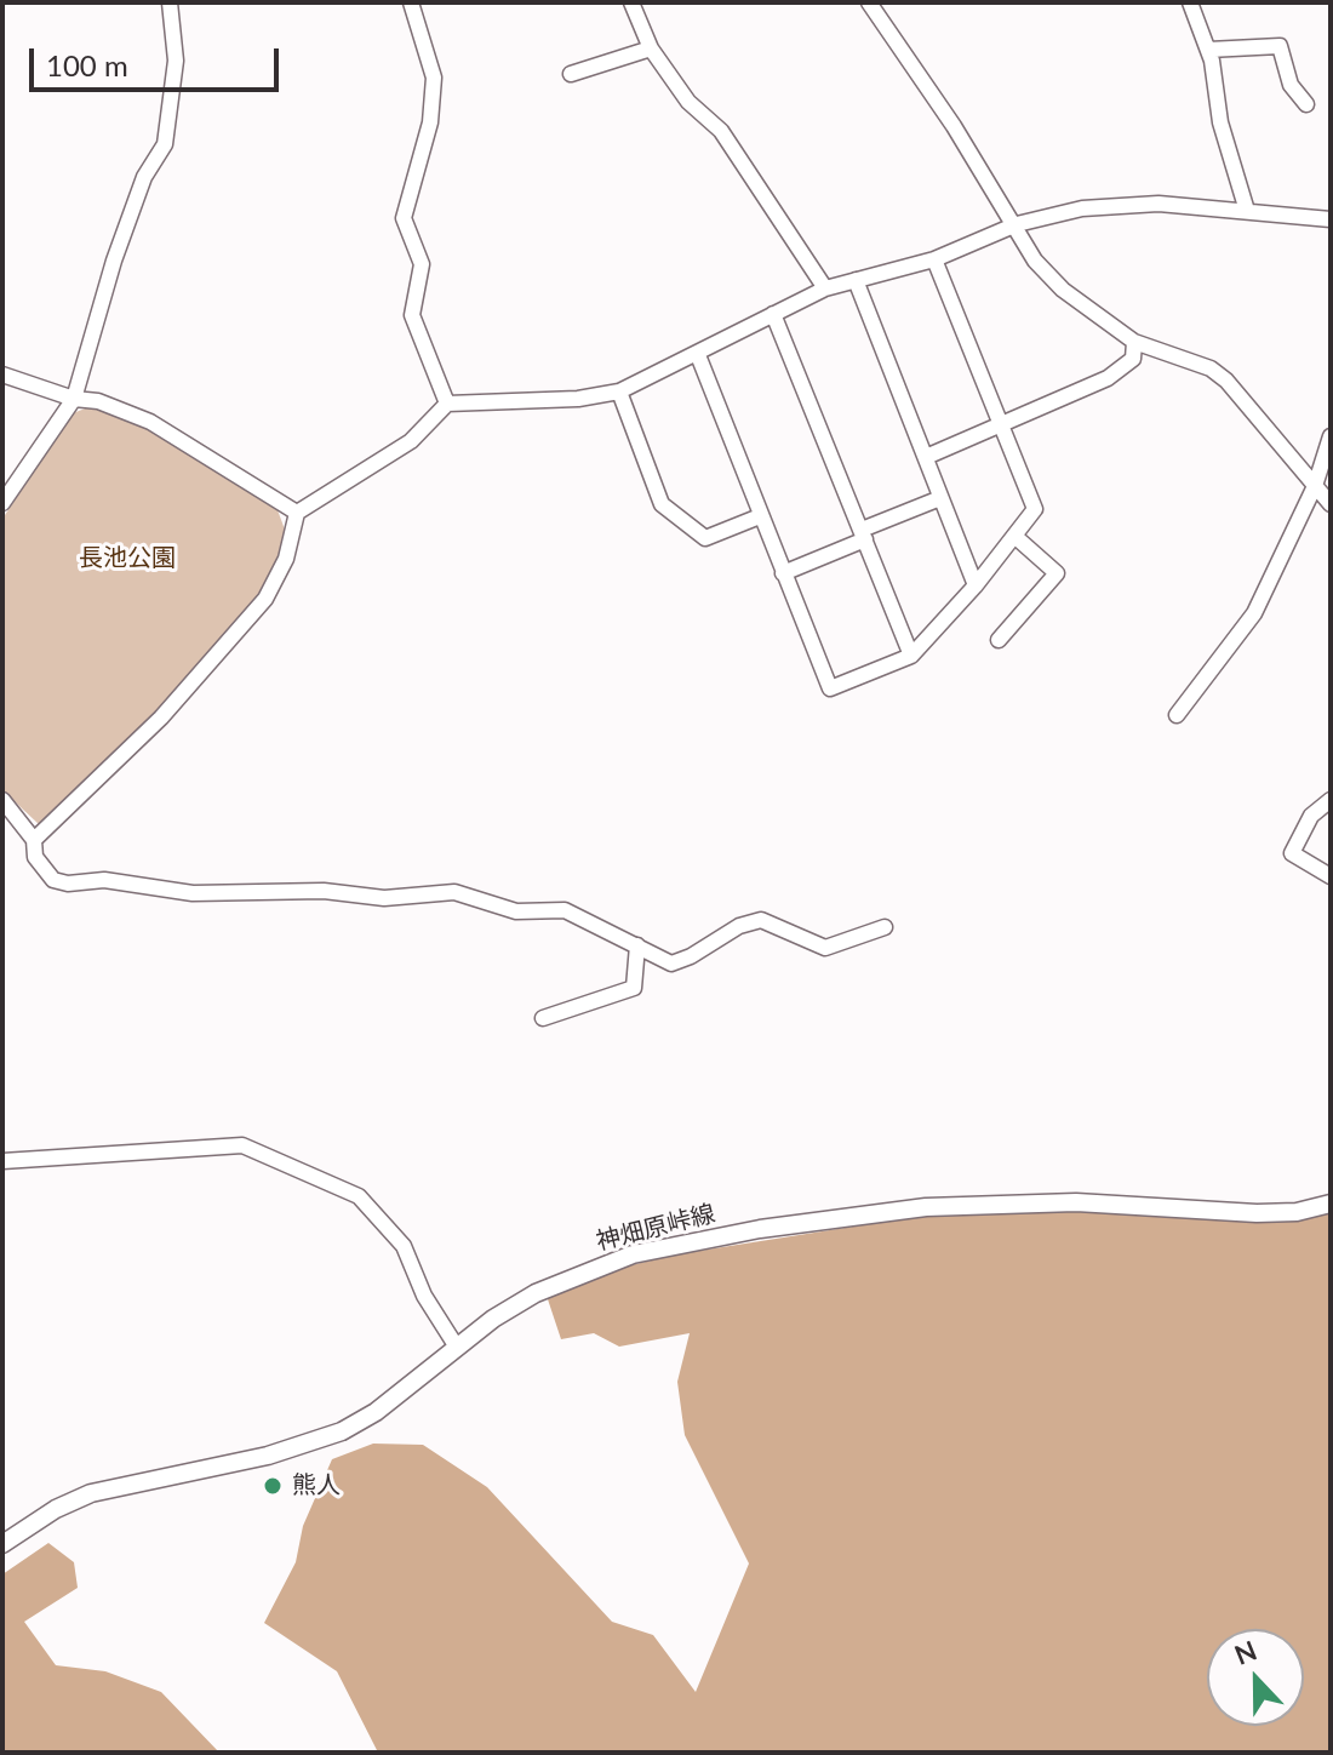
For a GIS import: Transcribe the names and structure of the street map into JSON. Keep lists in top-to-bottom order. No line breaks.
{"streets":{"street":["神畑原峠線"]},"parks":["長池公園"],"places":["熊人"],"scale_bar":"100 m","north":"top"}
